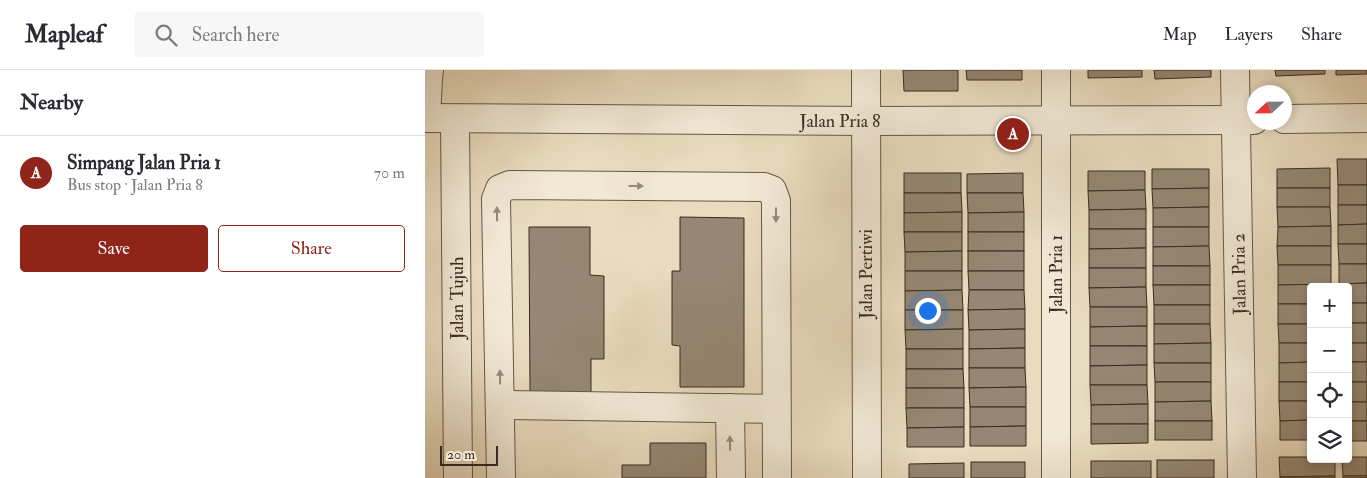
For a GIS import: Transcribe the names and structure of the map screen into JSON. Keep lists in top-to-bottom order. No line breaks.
{"streets":{"street":["Jalan Pria 8","Jalan Pertiwi","Jalan Pria 1","Jalan Pria 2","Jalan Tujuh"]},"crossings":[["Jalan Pria 8","Jalan Pertiwi"],["Jalan Pria 8","Jalan Pria 1"],["Jalan Pria 8","Jalan Pria 2"],["Jalan Pria 8","Jalan Tujuh"]],"scale_bar":"20 m","north":"left","page":{"header":"Mapleaf","search":"Search here","nav":["Map","Layers","Share"],"heading":"Nearby","pins":"A","list":[{"mark":"A","name":"Simpang Jalan Pria 1","note":"Bus stop · Jalan Pria 8","value":"70 m"}],"buttons":["Save","Share"],"map_buttons":["+","−"],"scale":"20 m"}}
